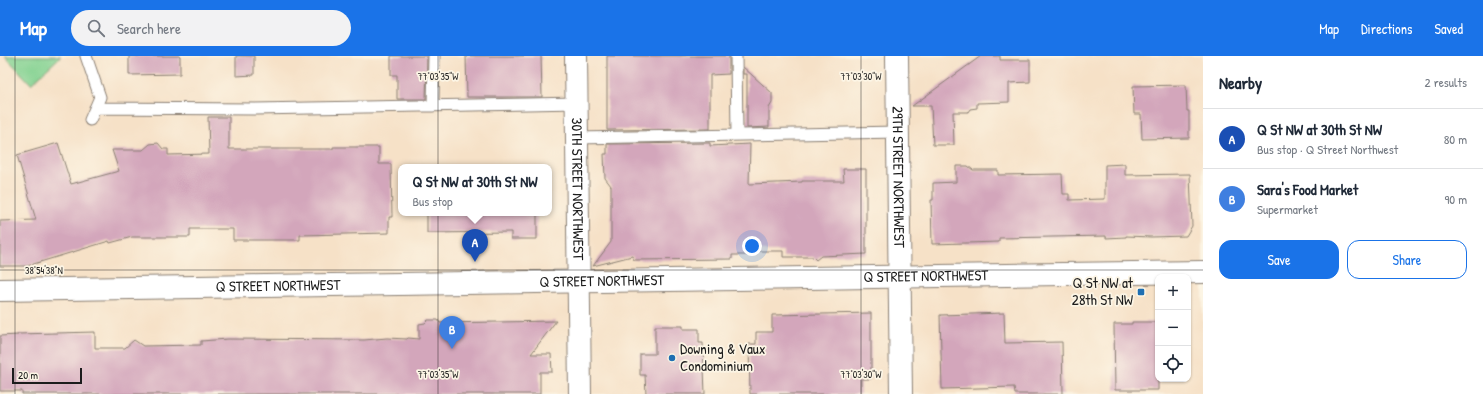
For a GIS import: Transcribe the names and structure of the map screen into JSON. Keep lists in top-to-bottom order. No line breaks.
{"streets":{"street":["29TH STREET NORTHWEST","30TH STREET NORTHWEST","Q STREET NORTHWEST"]},"crossings":[["29TH STREET NORTHWEST","Q STREET NORTHWEST"],["30TH STREET NORTHWEST","Q STREET NORTHWEST"]],"places":{"transit":["Q St NW at 28th St NW"],"other":["Downing & Vaux Condominium"]},"scale_bar":"20 m","page":{"header":"Map","search":"Search here","nav":["Map","Directions","Saved"],"heading":["Nearby","2 results"],"list":[{"mark":"A","name":"Q St NW at 30th St NW","note":"Bus stop · Q Street Northwest","value":"80 m"},{"mark":"B","name":"Sara's Food Market","note":"Supermarket","value":"90 m"}],"popup":["Q St NW at 30th St NW","Bus stop"],"buttons":["Save","Share"],"pins":["A","B"],"map_buttons":["+","−"],"scale":"20 m"},"coordinates":["77°03'35\"W","77°03'30\"W","38°54'38\"N"]}
